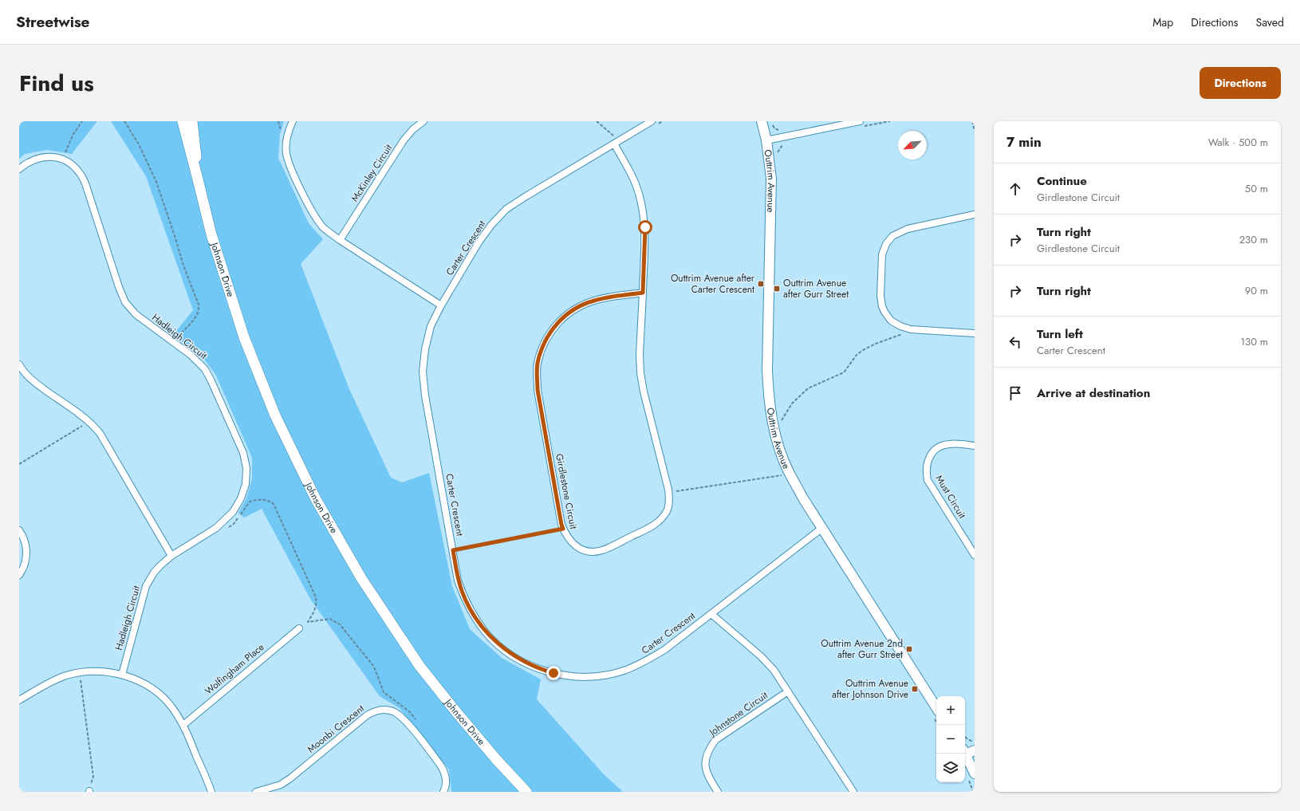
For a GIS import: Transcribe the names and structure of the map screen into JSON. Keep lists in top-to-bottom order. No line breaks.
{"streets":{"main road":["Johnson Drive"],"street":["McKinley Circuit","Outtrim Avenue","Carter Crescent","Hadleigh Circuit","Girdlestone Circuit","Must Circuit","Wolfingham Place","Johnstone Circuit","Moonbi Crescent"]},"crossings":[["Outtrim Avenue","Carter Crescent"],["Carter Crescent","Girdlestone Circuit"]],"places":{"transit":["Outtrim Avenue after Carter Crescent","Outtrim Avenue after Gurr Street","Outtrim Avenue 2nd after Gurr Street","Outtrim Avenue after Johnson Drive"]},"north":"bottom left","page":{"header":"Streetwise","nav":["Map","Directions","Saved"],"title":"Find us","buttons":"Directions","heading":["7 min","Walk · 500 m"],"list":[["Continue","Girdlestone Circuit","50 m"],["Turn right","Girdlestone Circuit","230 m"],["Turn right","90 m"],["Turn left","Carter Crescent","130 m"],"Arrive at destination"],"map_buttons":["+","−"]}}
